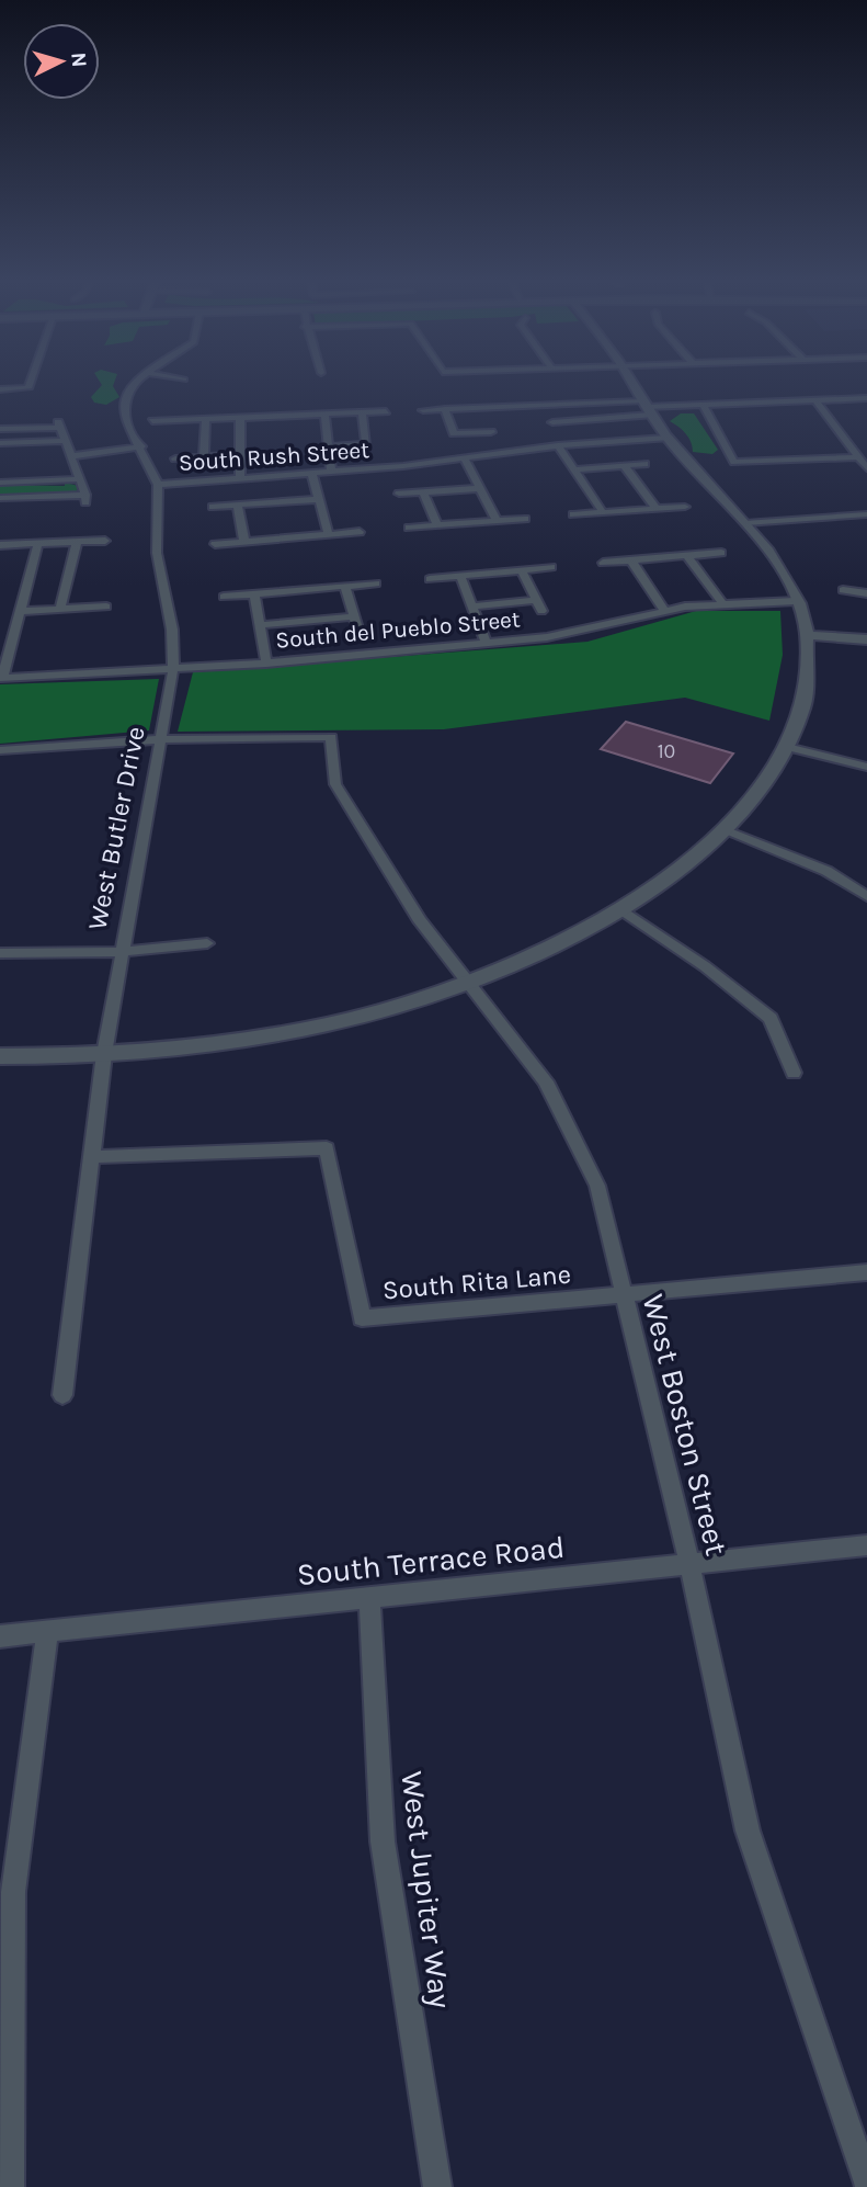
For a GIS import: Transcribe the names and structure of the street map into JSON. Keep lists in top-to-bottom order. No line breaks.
{"streets":{"street":["South Rush Street","South del Pueblo Street","West Butler Drive","South Rita Lane","West Boston Street","South Terrace Road","West Jupiter Way"]},"crossings":[["South Rush Street","West Butler Drive"],["South del Pueblo Street","West Butler Drive"],["West Butler Drive","South Rita Lane"],["West Butler Drive","West Boston Street"],["South Rita Lane","West Boston Street"],["West Boston Street","South Terrace Road"],["South Terrace Road","West Jupiter Way"]],"house_numbers":["10"],"north":"right"}
